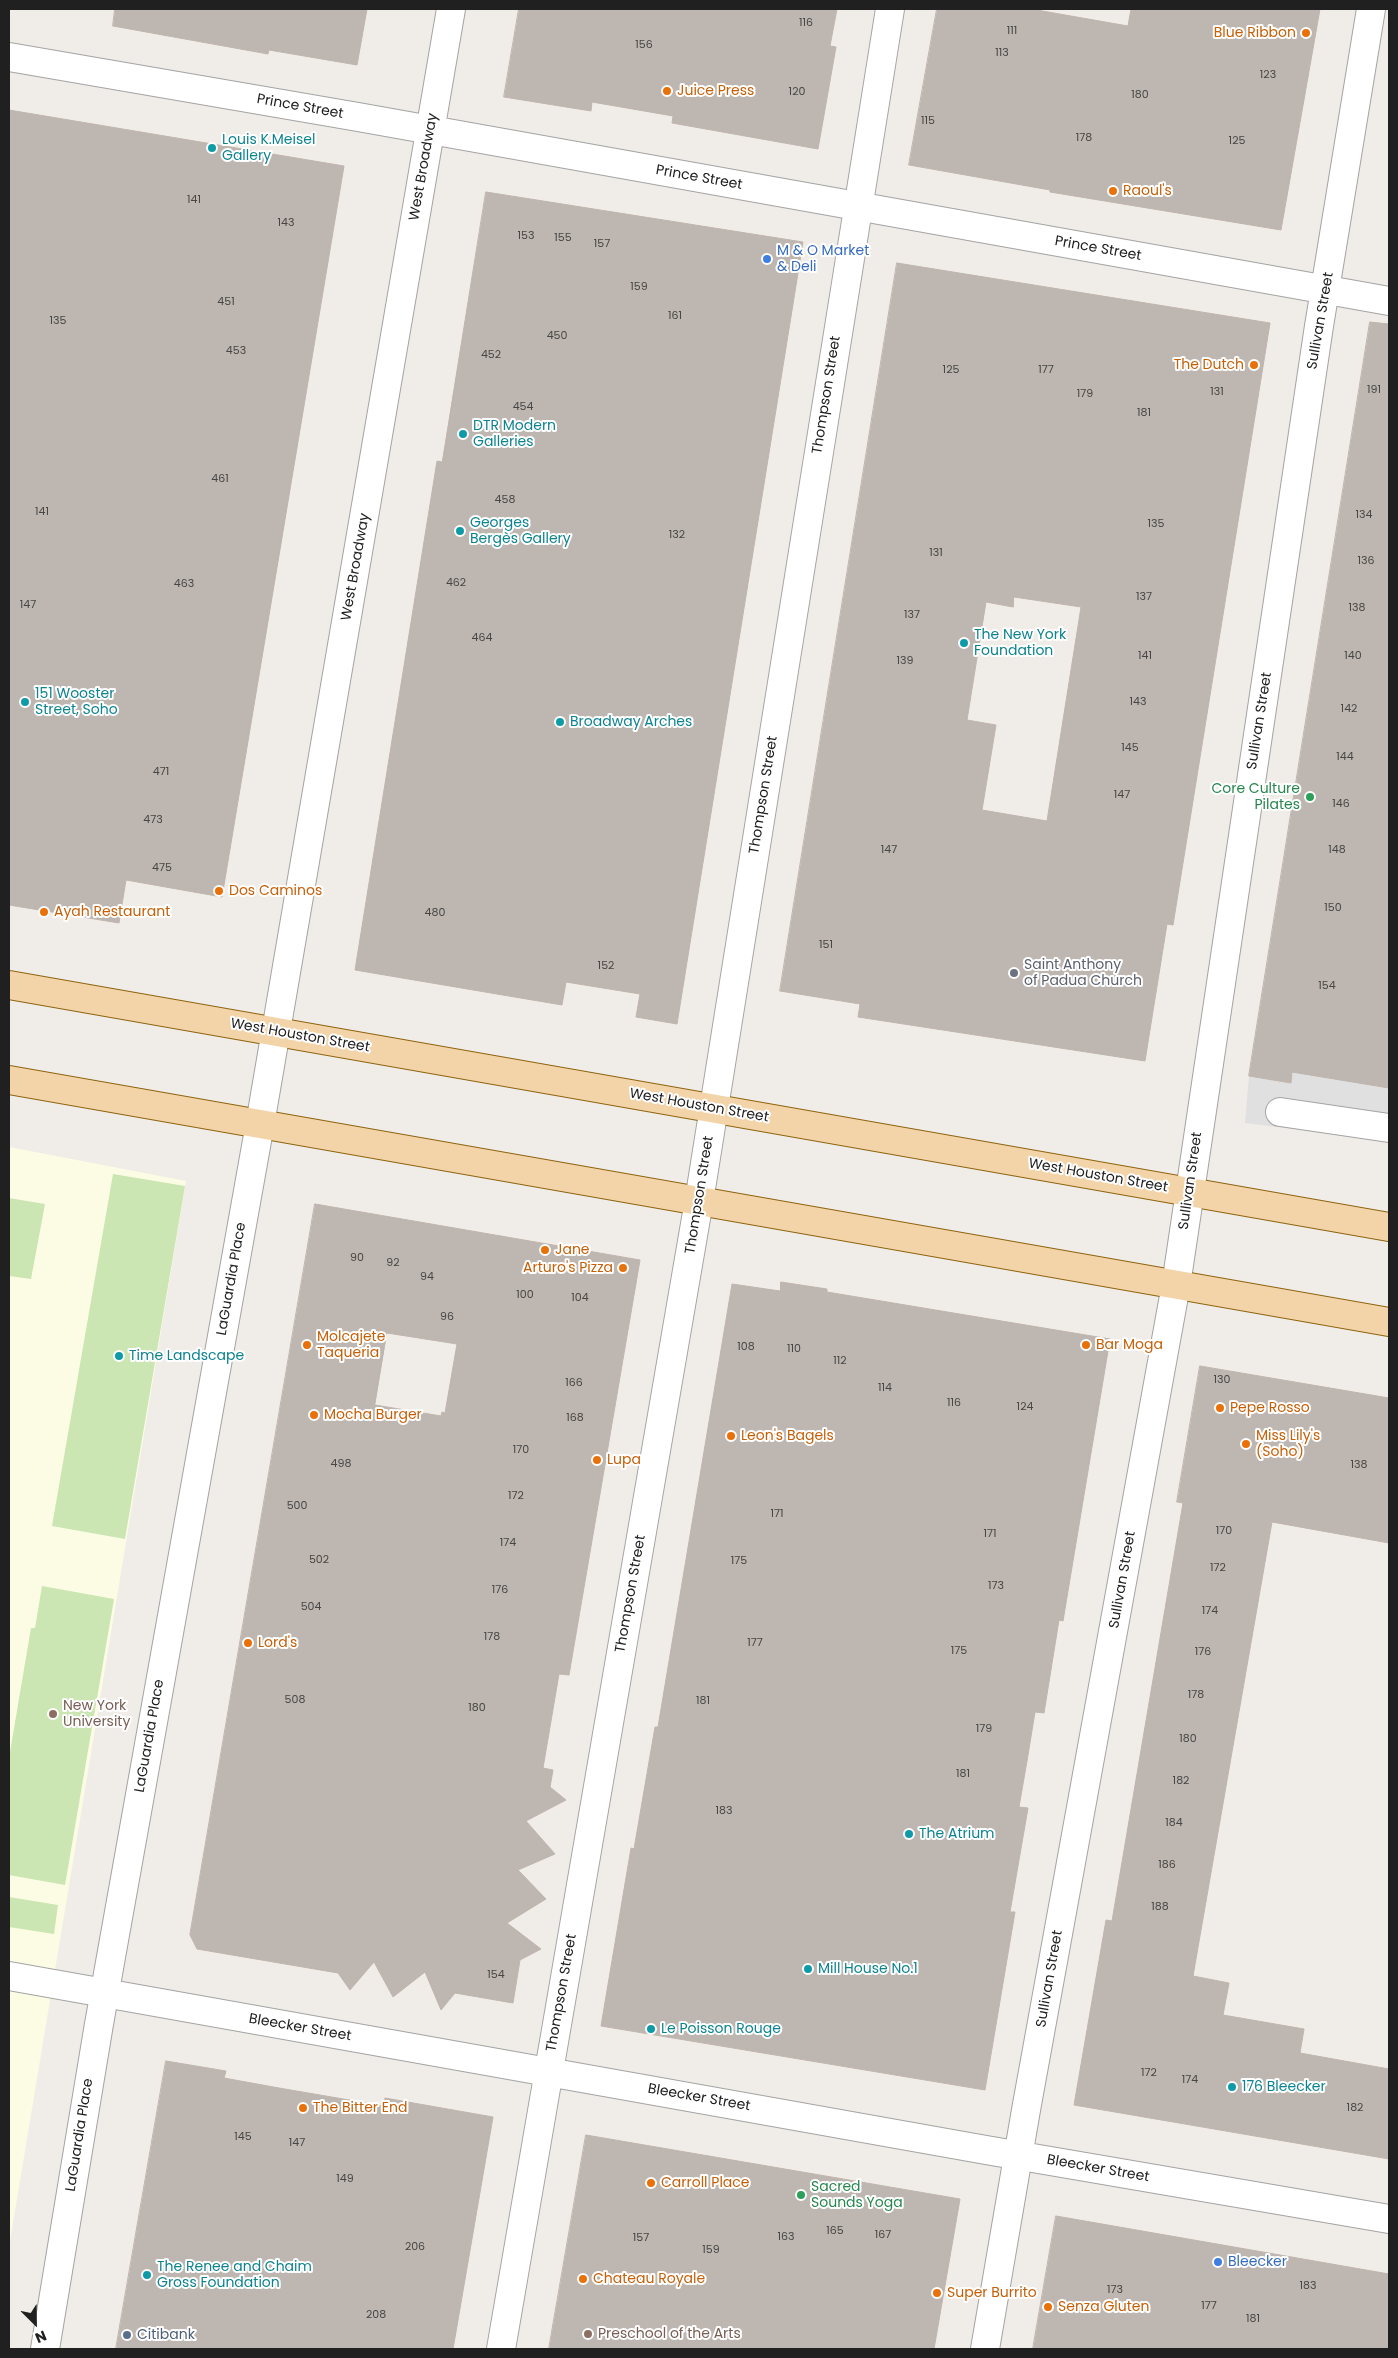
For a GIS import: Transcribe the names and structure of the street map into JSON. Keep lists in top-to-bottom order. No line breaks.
{"streets":{"main road":["West Houston Street"],"street":["Prince Street","West Broadway","Sullivan Street","Thompson Street","LaGuardia Place","Bleecker Street"]},"crossings":[["Prince Street","West Broadway"],["Prince Street","Sullivan Street"],["Prince Street","Thompson Street"],["West Broadway","West Houston Street"],["West Broadway","LaGuardia Place"],["Sullivan Street","West Houston Street"],["Sullivan Street","Bleecker Street"],["Thompson Street","West Houston Street"],["Thompson Street","Bleecker Street"],["LaGuardia Place","Bleecker Street"]],"places":["Blue Ribbon","Juice Press","Louis K.Meisel Gallery","Raoul's","M & O Market & Deli","The Dutch","DTR Modern Galleries","Georges Bergès Gallery","The New York Foundation","151 Wooster Street, Soho","Broadway Arches","Core Culture Pilates","Dos Caminos","Ayah Restaurant","Saint Anthony of Padua Church","Jane","Arturo's Pizza","Molcajete Taqueria","Bar Moga","Time Landscape","Pepe Rosso","Mocha Burger","Leon's Bagels","Miss Lily's (Soho)","Lupa","Lord's","New York University","The Atrium","Mill House No.1","Le Poisson Rouge","176 Bleecker","The Bitter End","Carroll Place","Sacred Sounds Yoga","Bleecker","The Renee and Chaim Gross Foundation","Chateau Royale","Super Burrito","Senza Gluten","Preschool of the Arts","Citibank"],"house_numbers":["116","111","156","113","123","120","180","115","178","125","141","143","153","155","157","159","451","161","135","450","453","452","125","177","191","131","179","454","181","461","458","141","134","135","132","131","136","462","463","137","147","138","137","464","141","140","139","143","142","145","144","471","147","146","473","147","148","475","150","480","151","152","154","90","92","94","100","104","96","108","110","112","130","166","114","116","124","168","170","498","138","172","500","171","170","171","174","502","175","172","173","176","504","174","178","177","175","176","178","508","181","180","179","180","181","182","183","184","186","188","154","172","174","182","145","147","149","165","167","163","157","206","159","183","173","177","208","181"],"north":"bottom right"}
